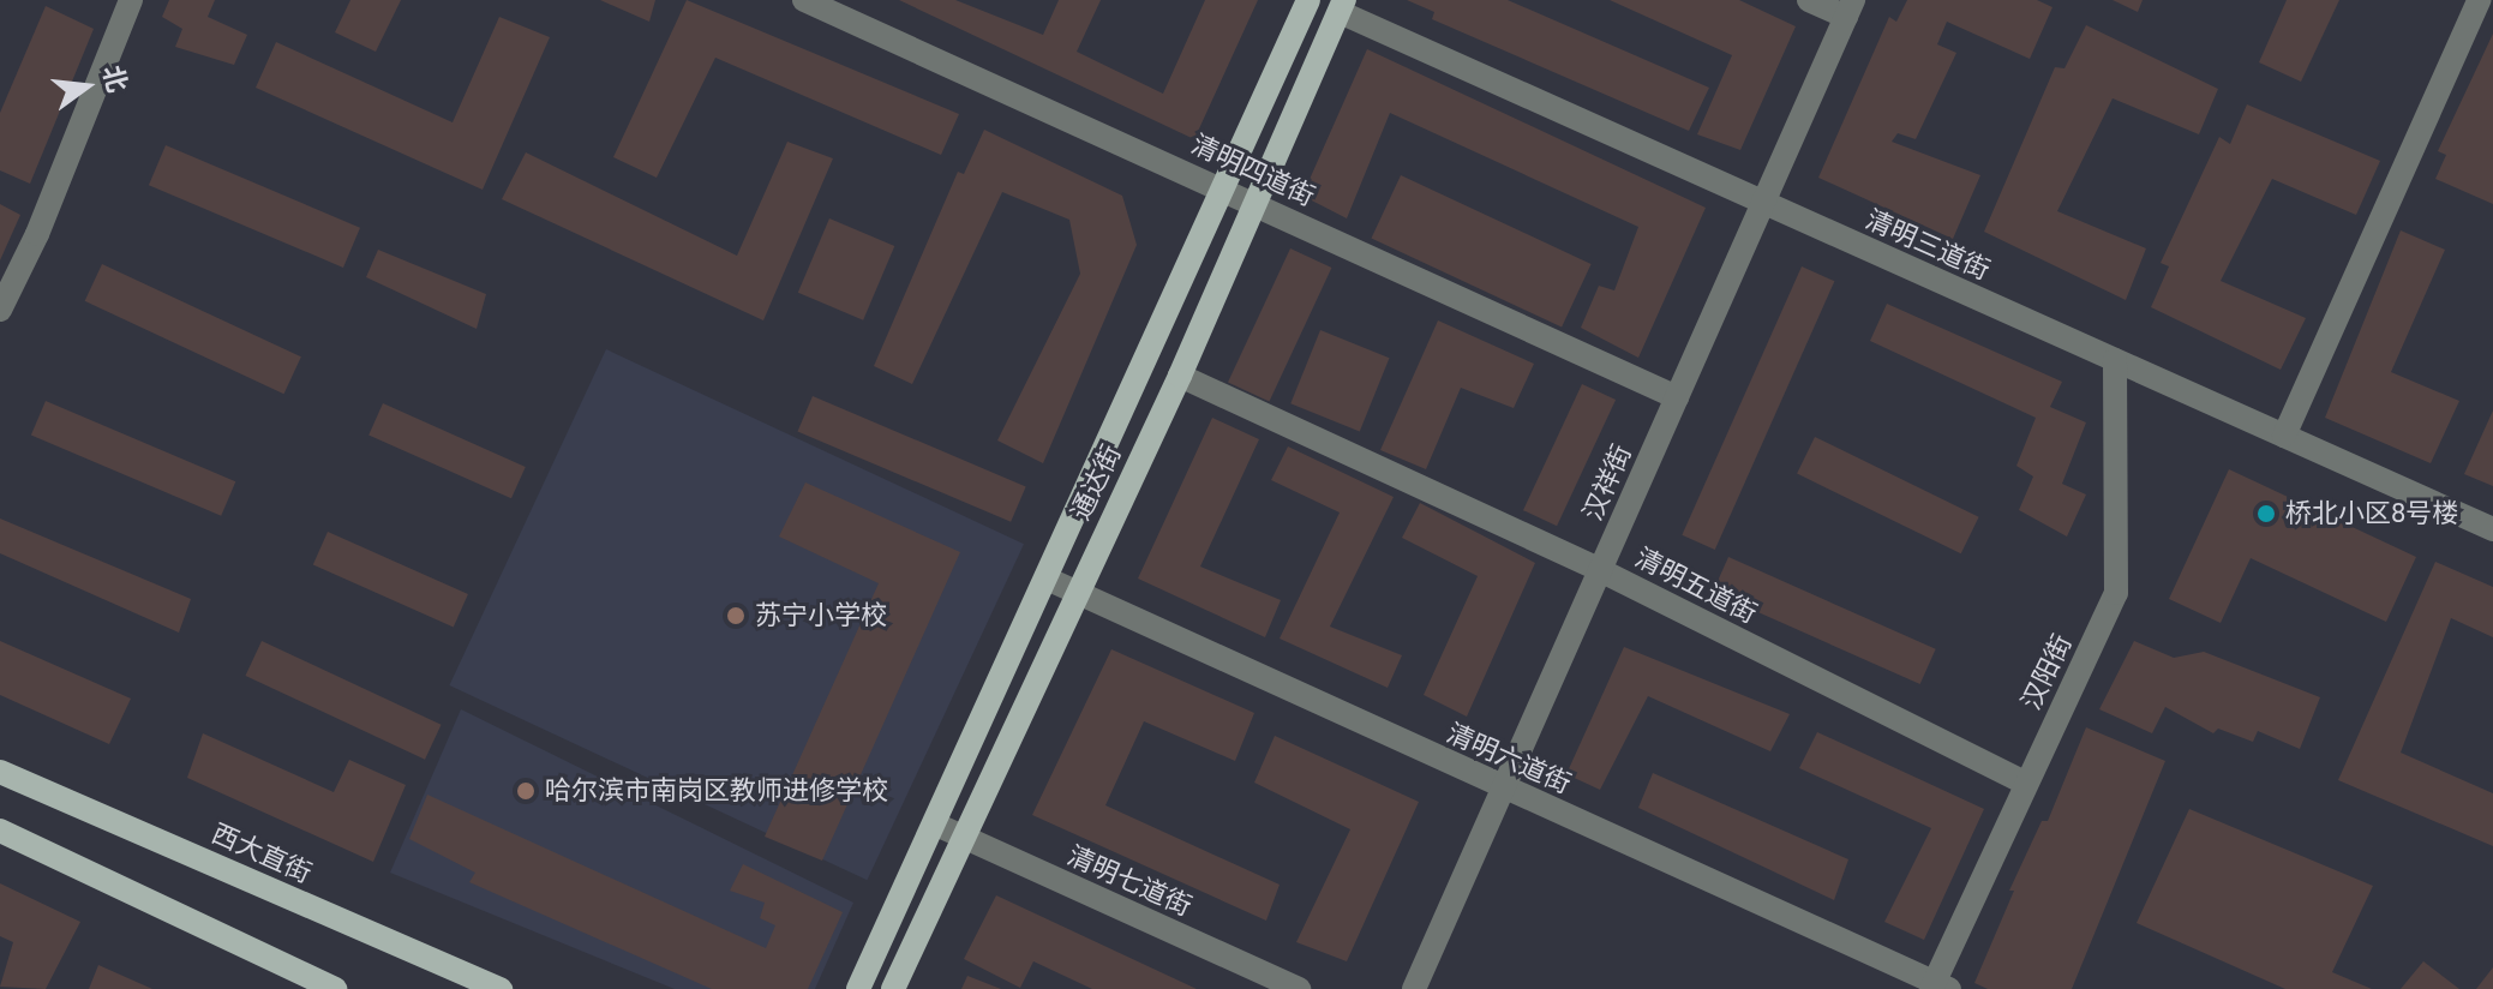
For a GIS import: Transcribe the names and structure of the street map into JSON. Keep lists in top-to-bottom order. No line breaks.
{"streets":{"main road":["通达街","西大直街"],"street":["清明四道街","清明三道街","汉祥街","清明五道街","汉阳街","清明六道街","清明七道街"]},"crossings":[["清明四道街","通达街"],["清明四道街","汉祥街"],["清明三道街","通达街"],["清明三道街","汉祥街"],["清明三道街","汉阳街"],["通达街","清明五道街"],["通达街","清明六道街"],["通达街","清明七道街"],["汉祥街","清明五道街"],["汉祥街","清明六道街"],["清明五道街","汉阳街"],["汉阳街","清明六道街"]],"places":["桥北小区8号楼","苏宁小学校","哈尔滨市南岗区教师进修学校"],"north":"right"}
